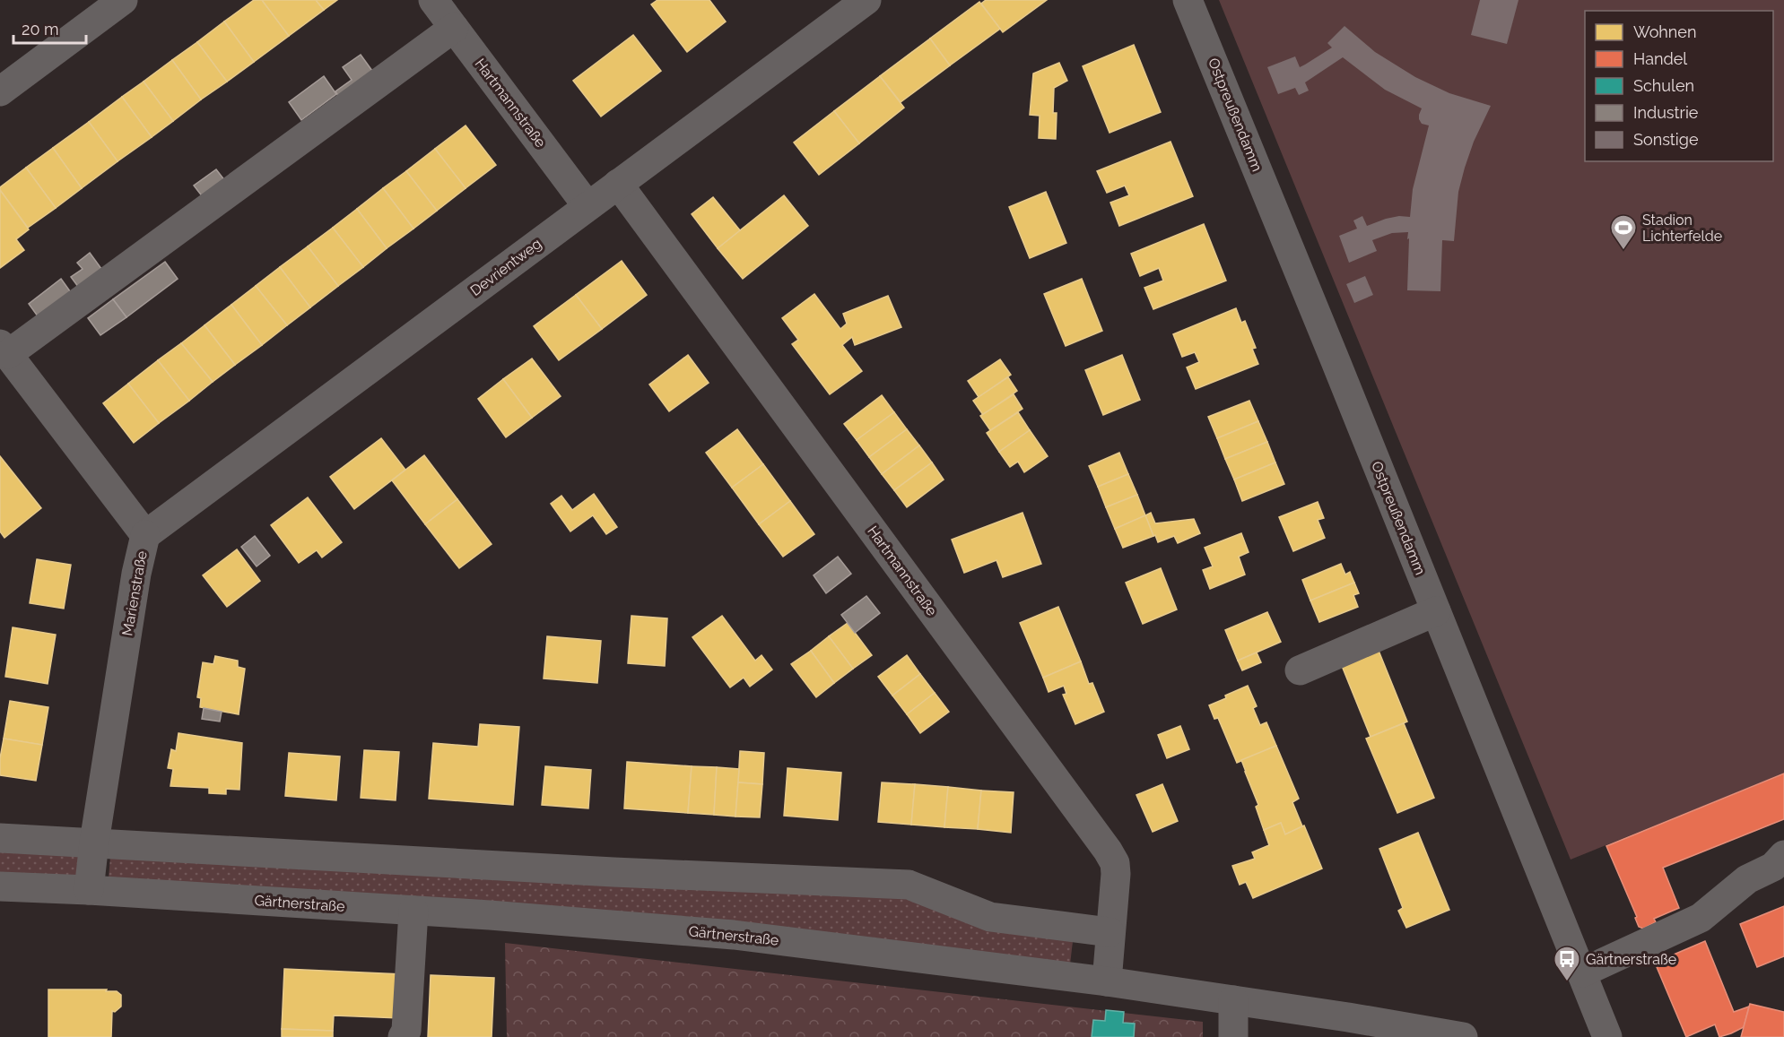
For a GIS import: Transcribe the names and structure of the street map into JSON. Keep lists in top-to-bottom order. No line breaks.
{"streets":{"street":["Hartmannstraße","Ostpreußendamm","Devrientweg","Marienstraße","Gärtnerstraße"]},"crossings":[["Hartmannstraße","Devrientweg"],["Hartmannstraße","Gärtnerstraße"],["Devrientweg","Marienstraße"],["Marienstraße","Gärtnerstraße"]],"places":{"sports":["Stadion Lichterfelde"],"bus stop":["Gärtnerstraße"]},"legend":["Wohnen","Handel","Schulen","Industrie","Sonstige"],"scale_bar":"20 m"}
